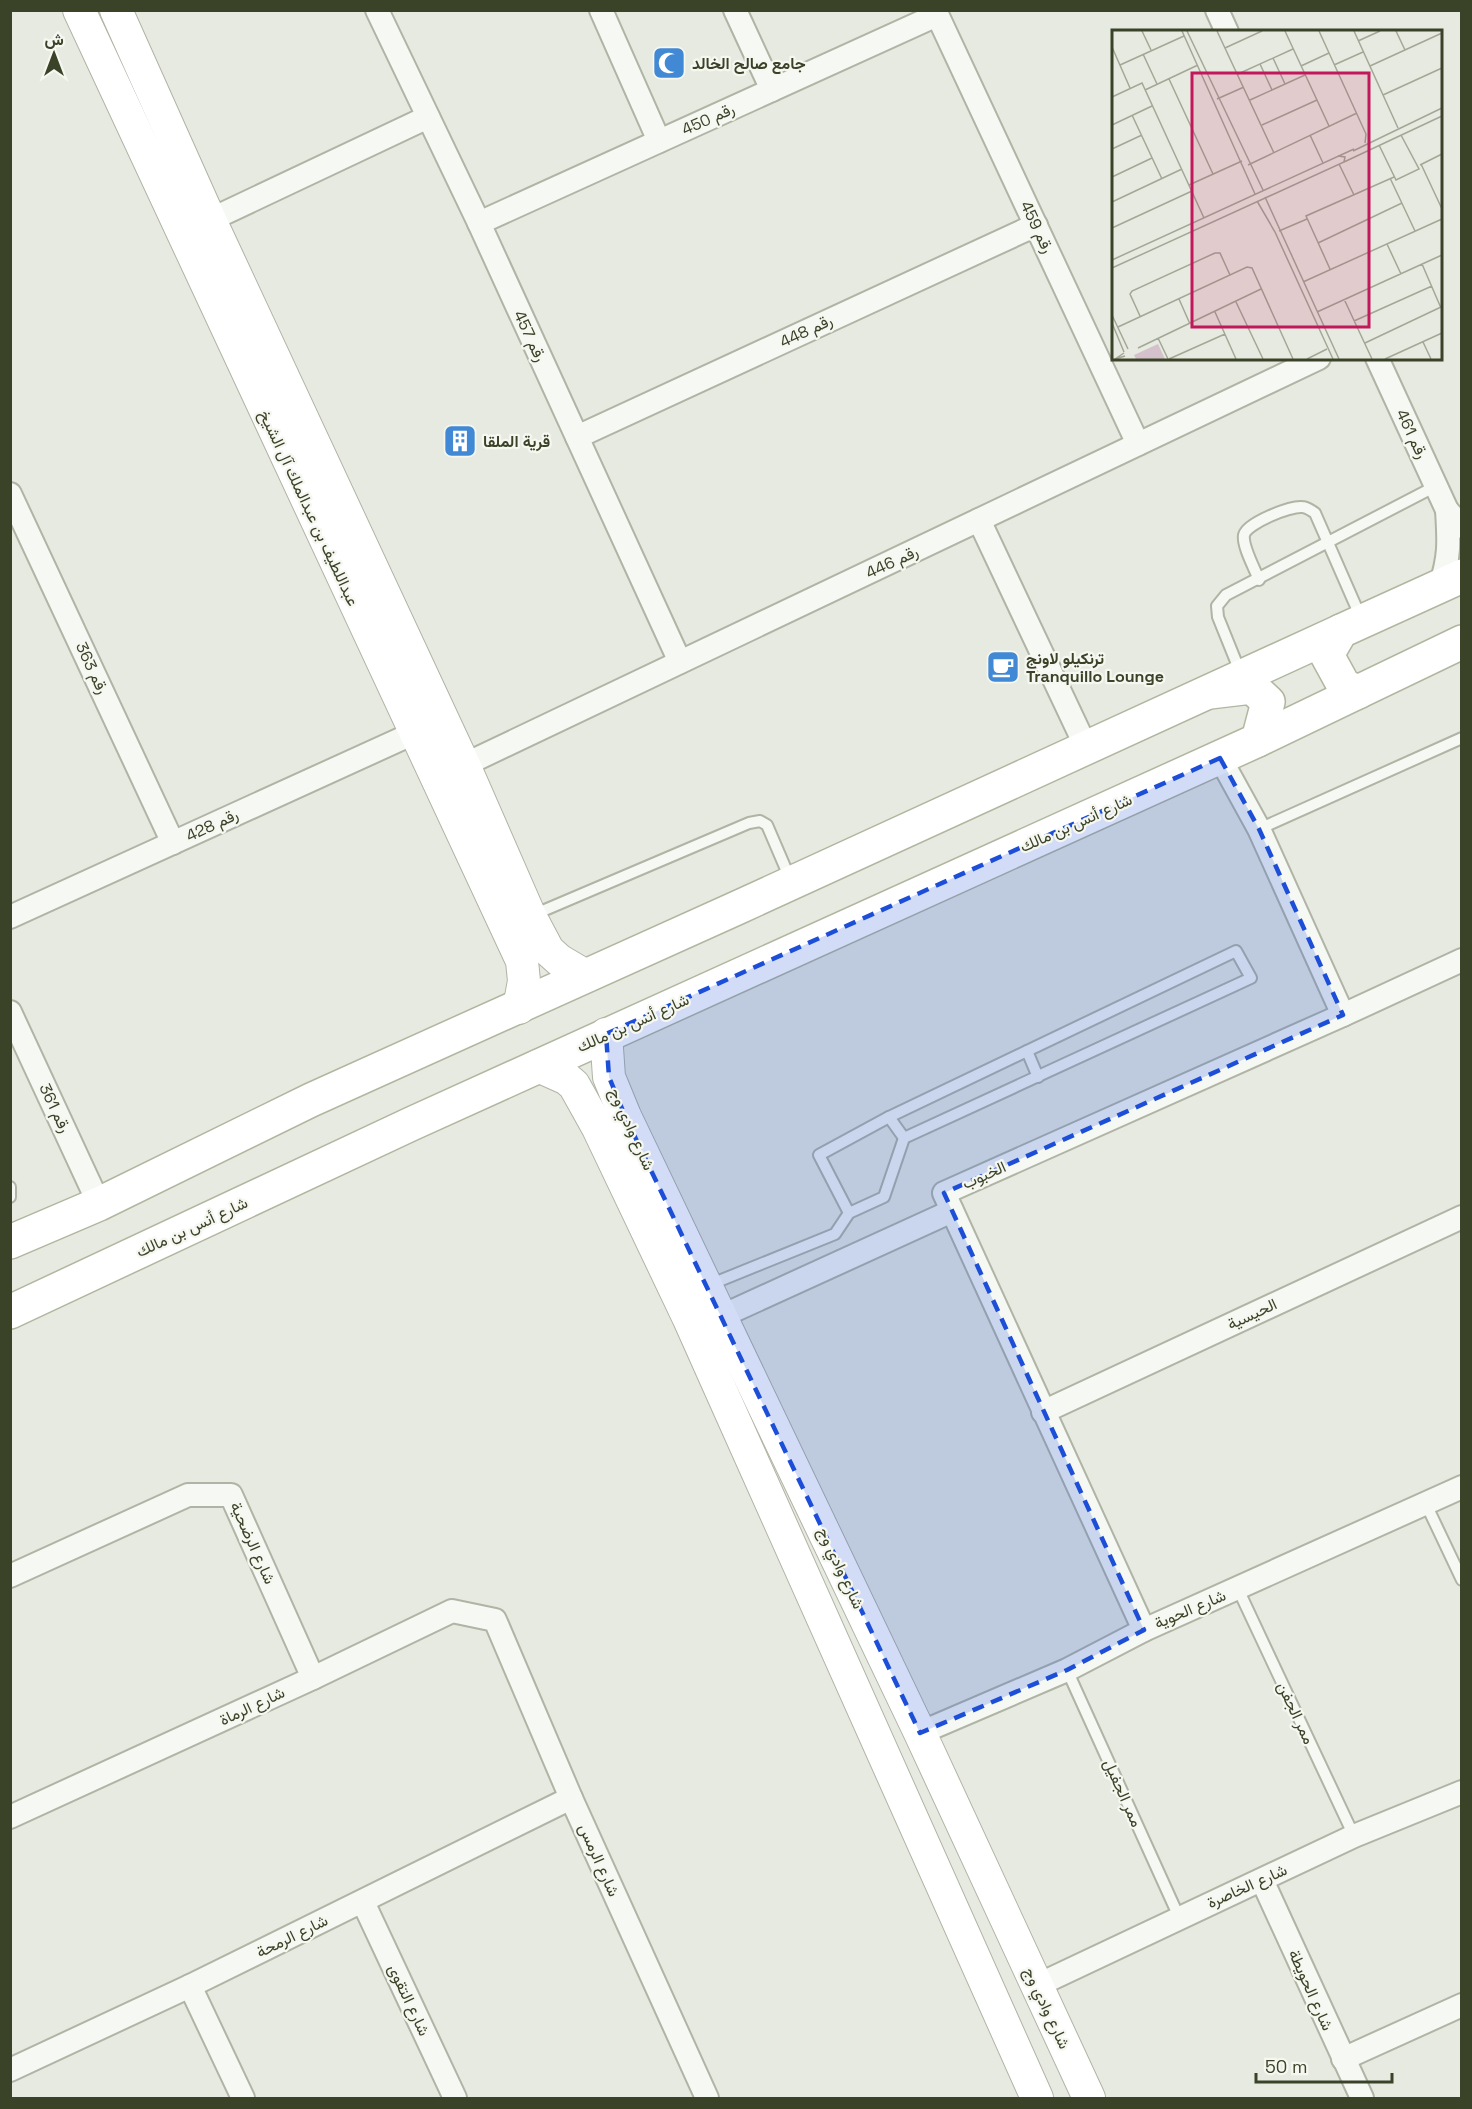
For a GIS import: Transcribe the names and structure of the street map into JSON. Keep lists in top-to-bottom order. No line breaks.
{"streets":{"main road":["شارع أنس بن مالك"],"street":["رقم 450","رقم 459","رقم 448","رقم 457","رقم 461","عبداللطيف بن عبدالملك آل الشيخ","رقم 446","رقم 363","رقم 428","رقم 361","شارع وادي وج","الخبوب","الحيسية","شارع الرضحية","شارع الحوية","شارع الرماة","شارع الرمس","شارع الخاصرة","شارع الرمحة","شارع الحويطة","شارع التقوى"],"lane":["ممر الجفن","ممر الجفيل"]},"crossings":[["رقم 450","رقم 459"],["رقم 450","رقم 457"],["رقم 459","رقم 448"],["رقم 459","رقم 446"],["رقم 448","رقم 457"],["رقم 457","رقم 446"],["عبداللطيف بن عبدالملك آل الشيخ","رقم 446"],["عبداللطيف بن عبدالملك آل الشيخ","رقم 428"],["رقم 363","رقم 428"],["شارع أنس بن مالك","شارع وادي وج"],["شارع وادي وج","شارع الحوية"],["شارع وادي وج","شارع الخاصرة"],["الخبوب","الحيسية"],["الخبوب","شارع الحوية"],["شارع الرضحية","شارع الرماة"],["شارع الحوية","ممر الجفن"],["شارع الحوية","ممر الجفيل"],["شارع الرماة","شارع الرمس"],["ممر الجفن","شارع الخاصرة"],["ممر الجفيل","شارع الخاصرة"],["شارع الرمس","شارع الرمحة"],["شارع الخاصرة","شارع الحويطة"],["شارع الرمحة","شارع التقوى"]],"places":{"mosque":["جامع صالح الخالد"],"building":["قرية الملقا"],"cafe":["ترنكيلو لاونج Tranquillo Lounge"]},"scale_bar":"50 m","north":"top"}
